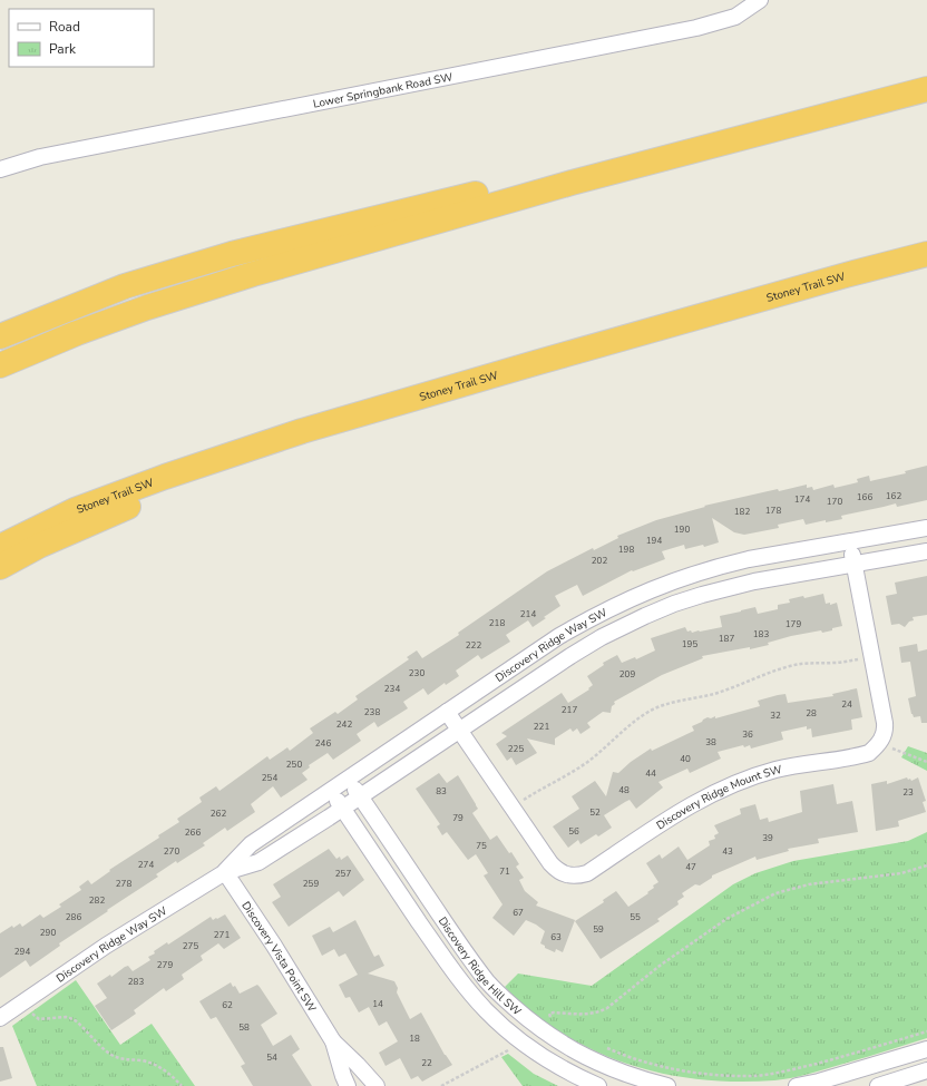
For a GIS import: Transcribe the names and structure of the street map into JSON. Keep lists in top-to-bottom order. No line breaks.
{"streets":{"highway":["Stoney Trail SW"],"street":["Lower Springbank Road SW","Discovery Ridge Way SW","Discovery Ridge Mount SW","Discovery Vista Point SW","Discovery Ridge Hill SW"]},"crossings":[["Discovery Ridge Way SW","Discovery Ridge Mount SW"],["Discovery Ridge Way SW","Discovery Vista Point SW"],["Discovery Ridge Way SW","Discovery Ridge Hill SW"]],"house_numbers":["162","166","174","170","178","182","190","194","198","202","214","218","179","183","187","195","222","230","209","234","24","217","238","28","32","242","221","36","38","246","225","40","250","44","254","48","83","23","52","262","79","56","266","39","75","270","43","274","47","71","257","278","259","282","67","286","55","59","290","271","63","275","294","279","283","14","62","58","18","54","22"],"legend":["Road","Park"]}
